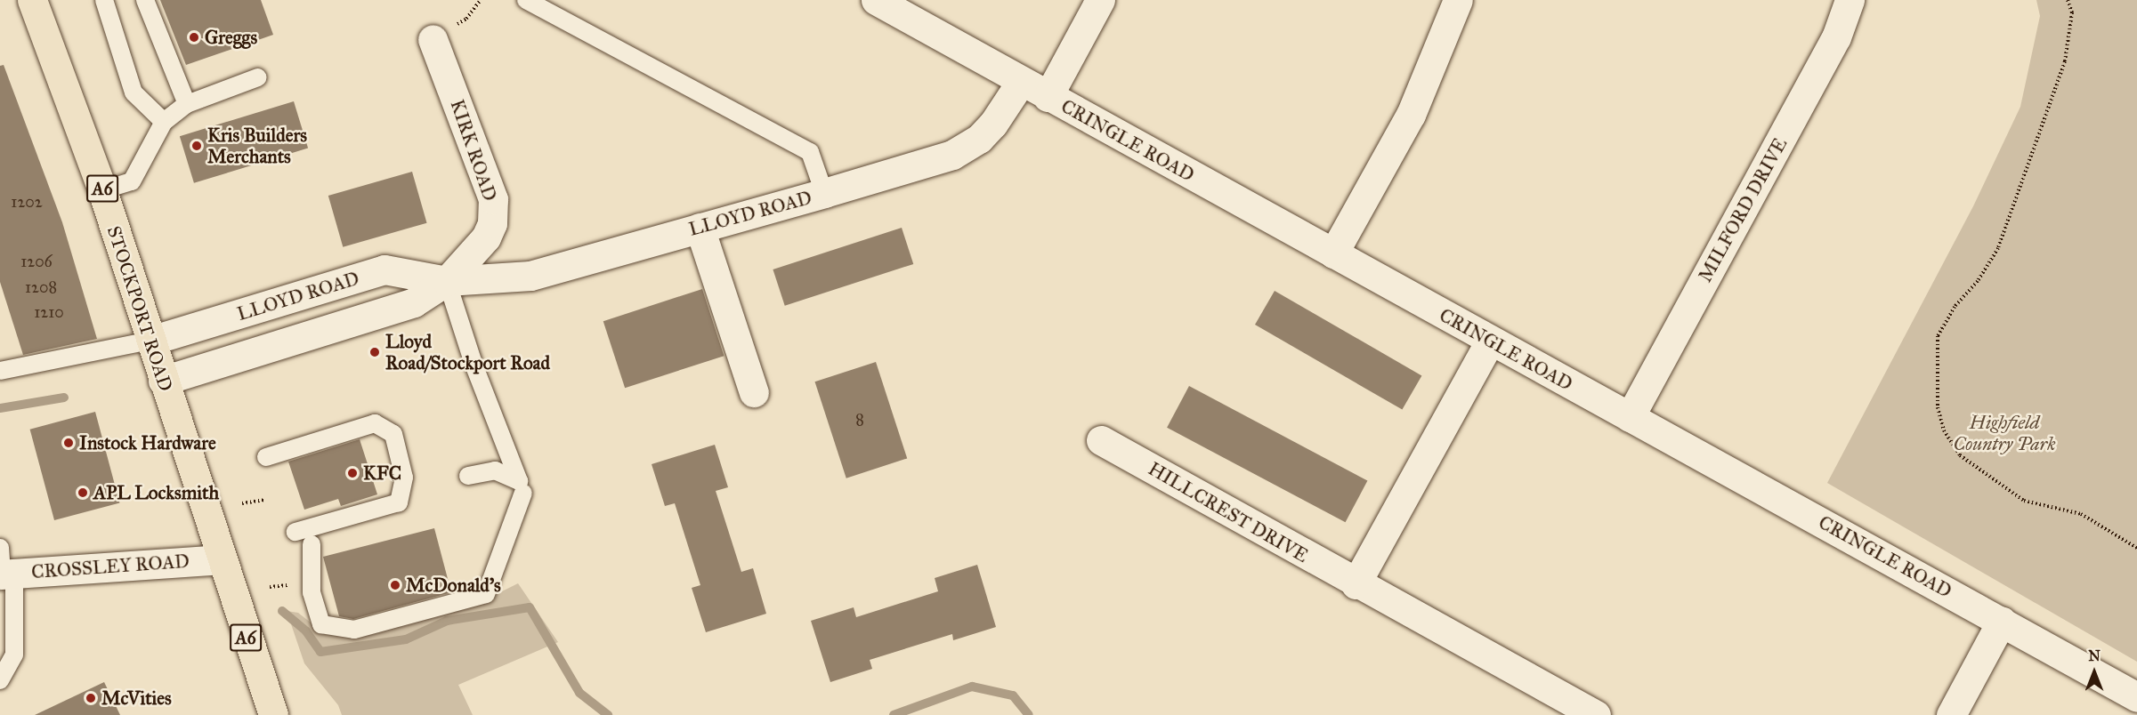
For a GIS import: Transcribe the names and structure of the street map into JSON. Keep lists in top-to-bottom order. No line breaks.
{"streets":{"highway":["A6","STOCKPORT ROAD"],"street":["CRINGLE ROAD","KIRK ROAD","MILFORD DRIVE","LLOYD ROAD","HILLCREST DRIVE","CROSSLEY ROAD"]},"crossings":[["CRINGLE ROAD","MILFORD DRIVE"],["CRINGLE ROAD","LLOYD ROAD"],["KIRK ROAD","LLOYD ROAD"],["A6","STOCKPORT ROAD"],["A6","CROSSLEY ROAD"],["LLOYD ROAD","STOCKPORT ROAD"],["STOCKPORT ROAD","CROSSLEY ROAD"]],"parks":["Highfield Country Park"],"places":["Greggs","Kris Builders Merchants","Lloyd Road/Stockport Road","Instock Hardware","KFC","APL Locksmith","McDonald's","McVities"],"house_numbers":["1202","1206","1208","1210","8"],"north":"top"}
